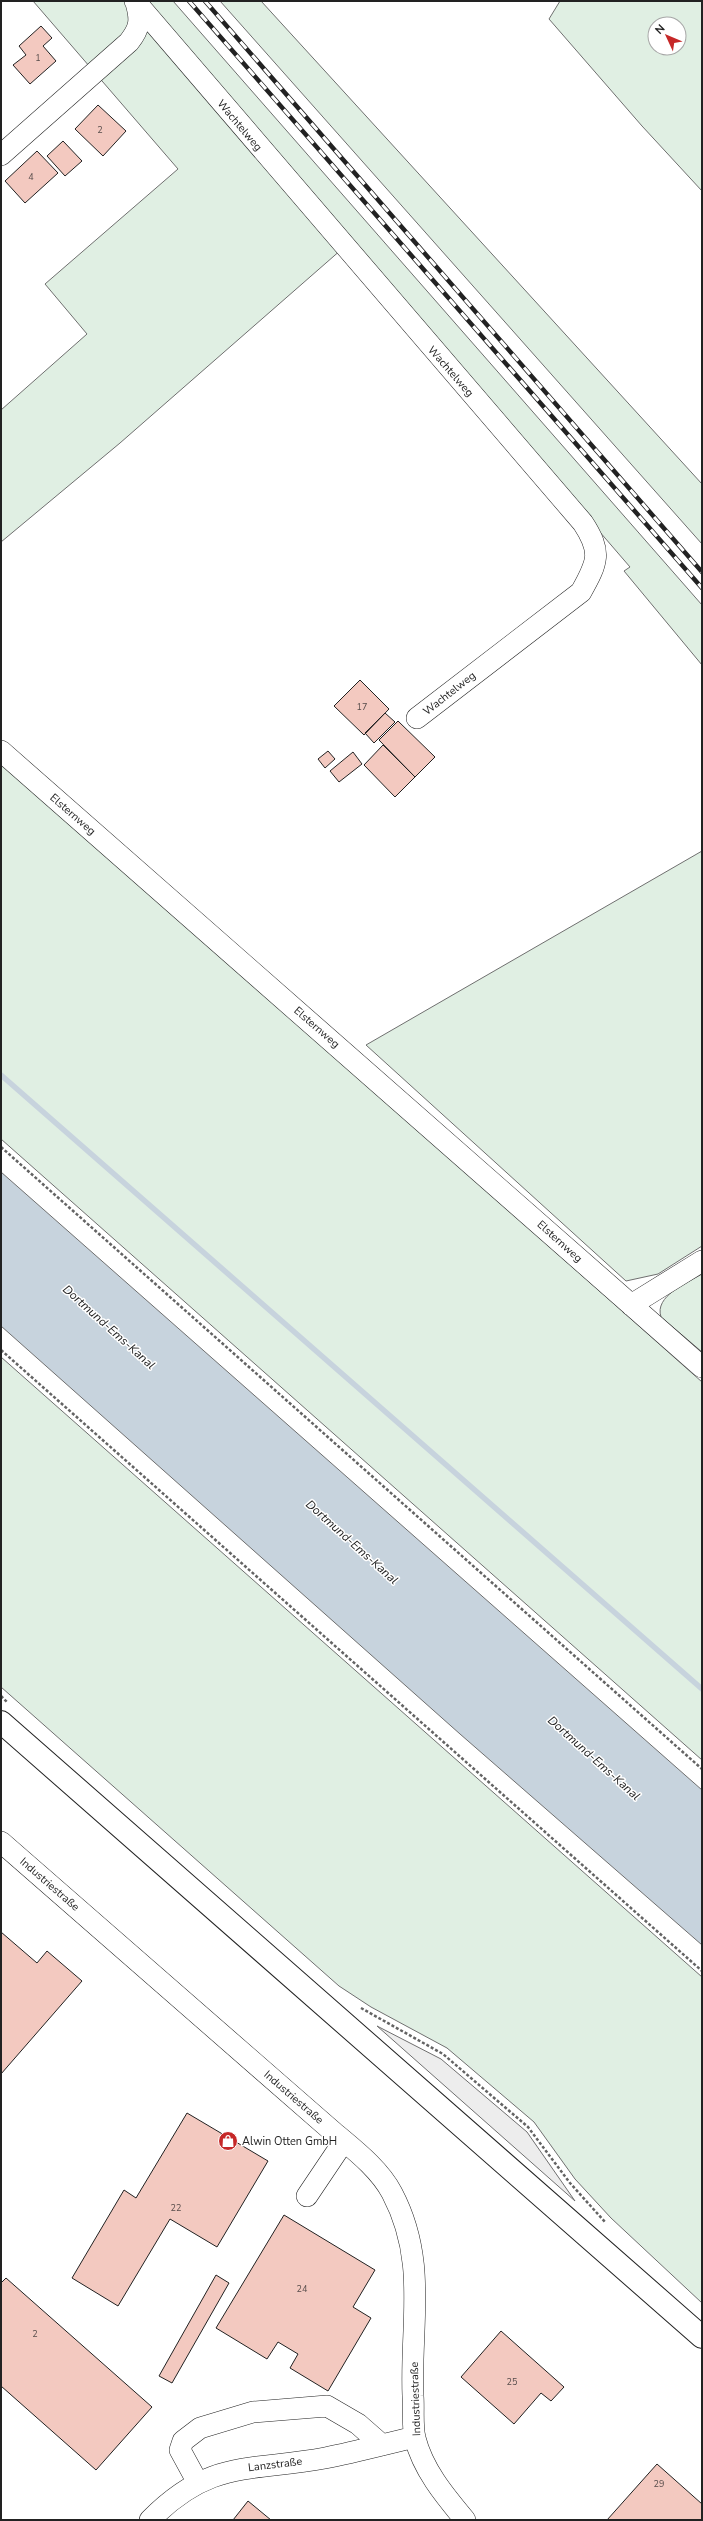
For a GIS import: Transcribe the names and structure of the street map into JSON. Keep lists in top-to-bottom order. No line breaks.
{"streets":{"street":["Wachtelweg","Elsternweg","Industriestraße","Lanzstraße"]},"crossings":[["Industriestraße","Lanzstraße"]],"water":["Dortmund-Ems-Kanal"],"places":{"shop":["Alwin Otten GmbH"]},"house_numbers":["1","2","4","17","22","24","2","25","29"],"north":"top left"}
